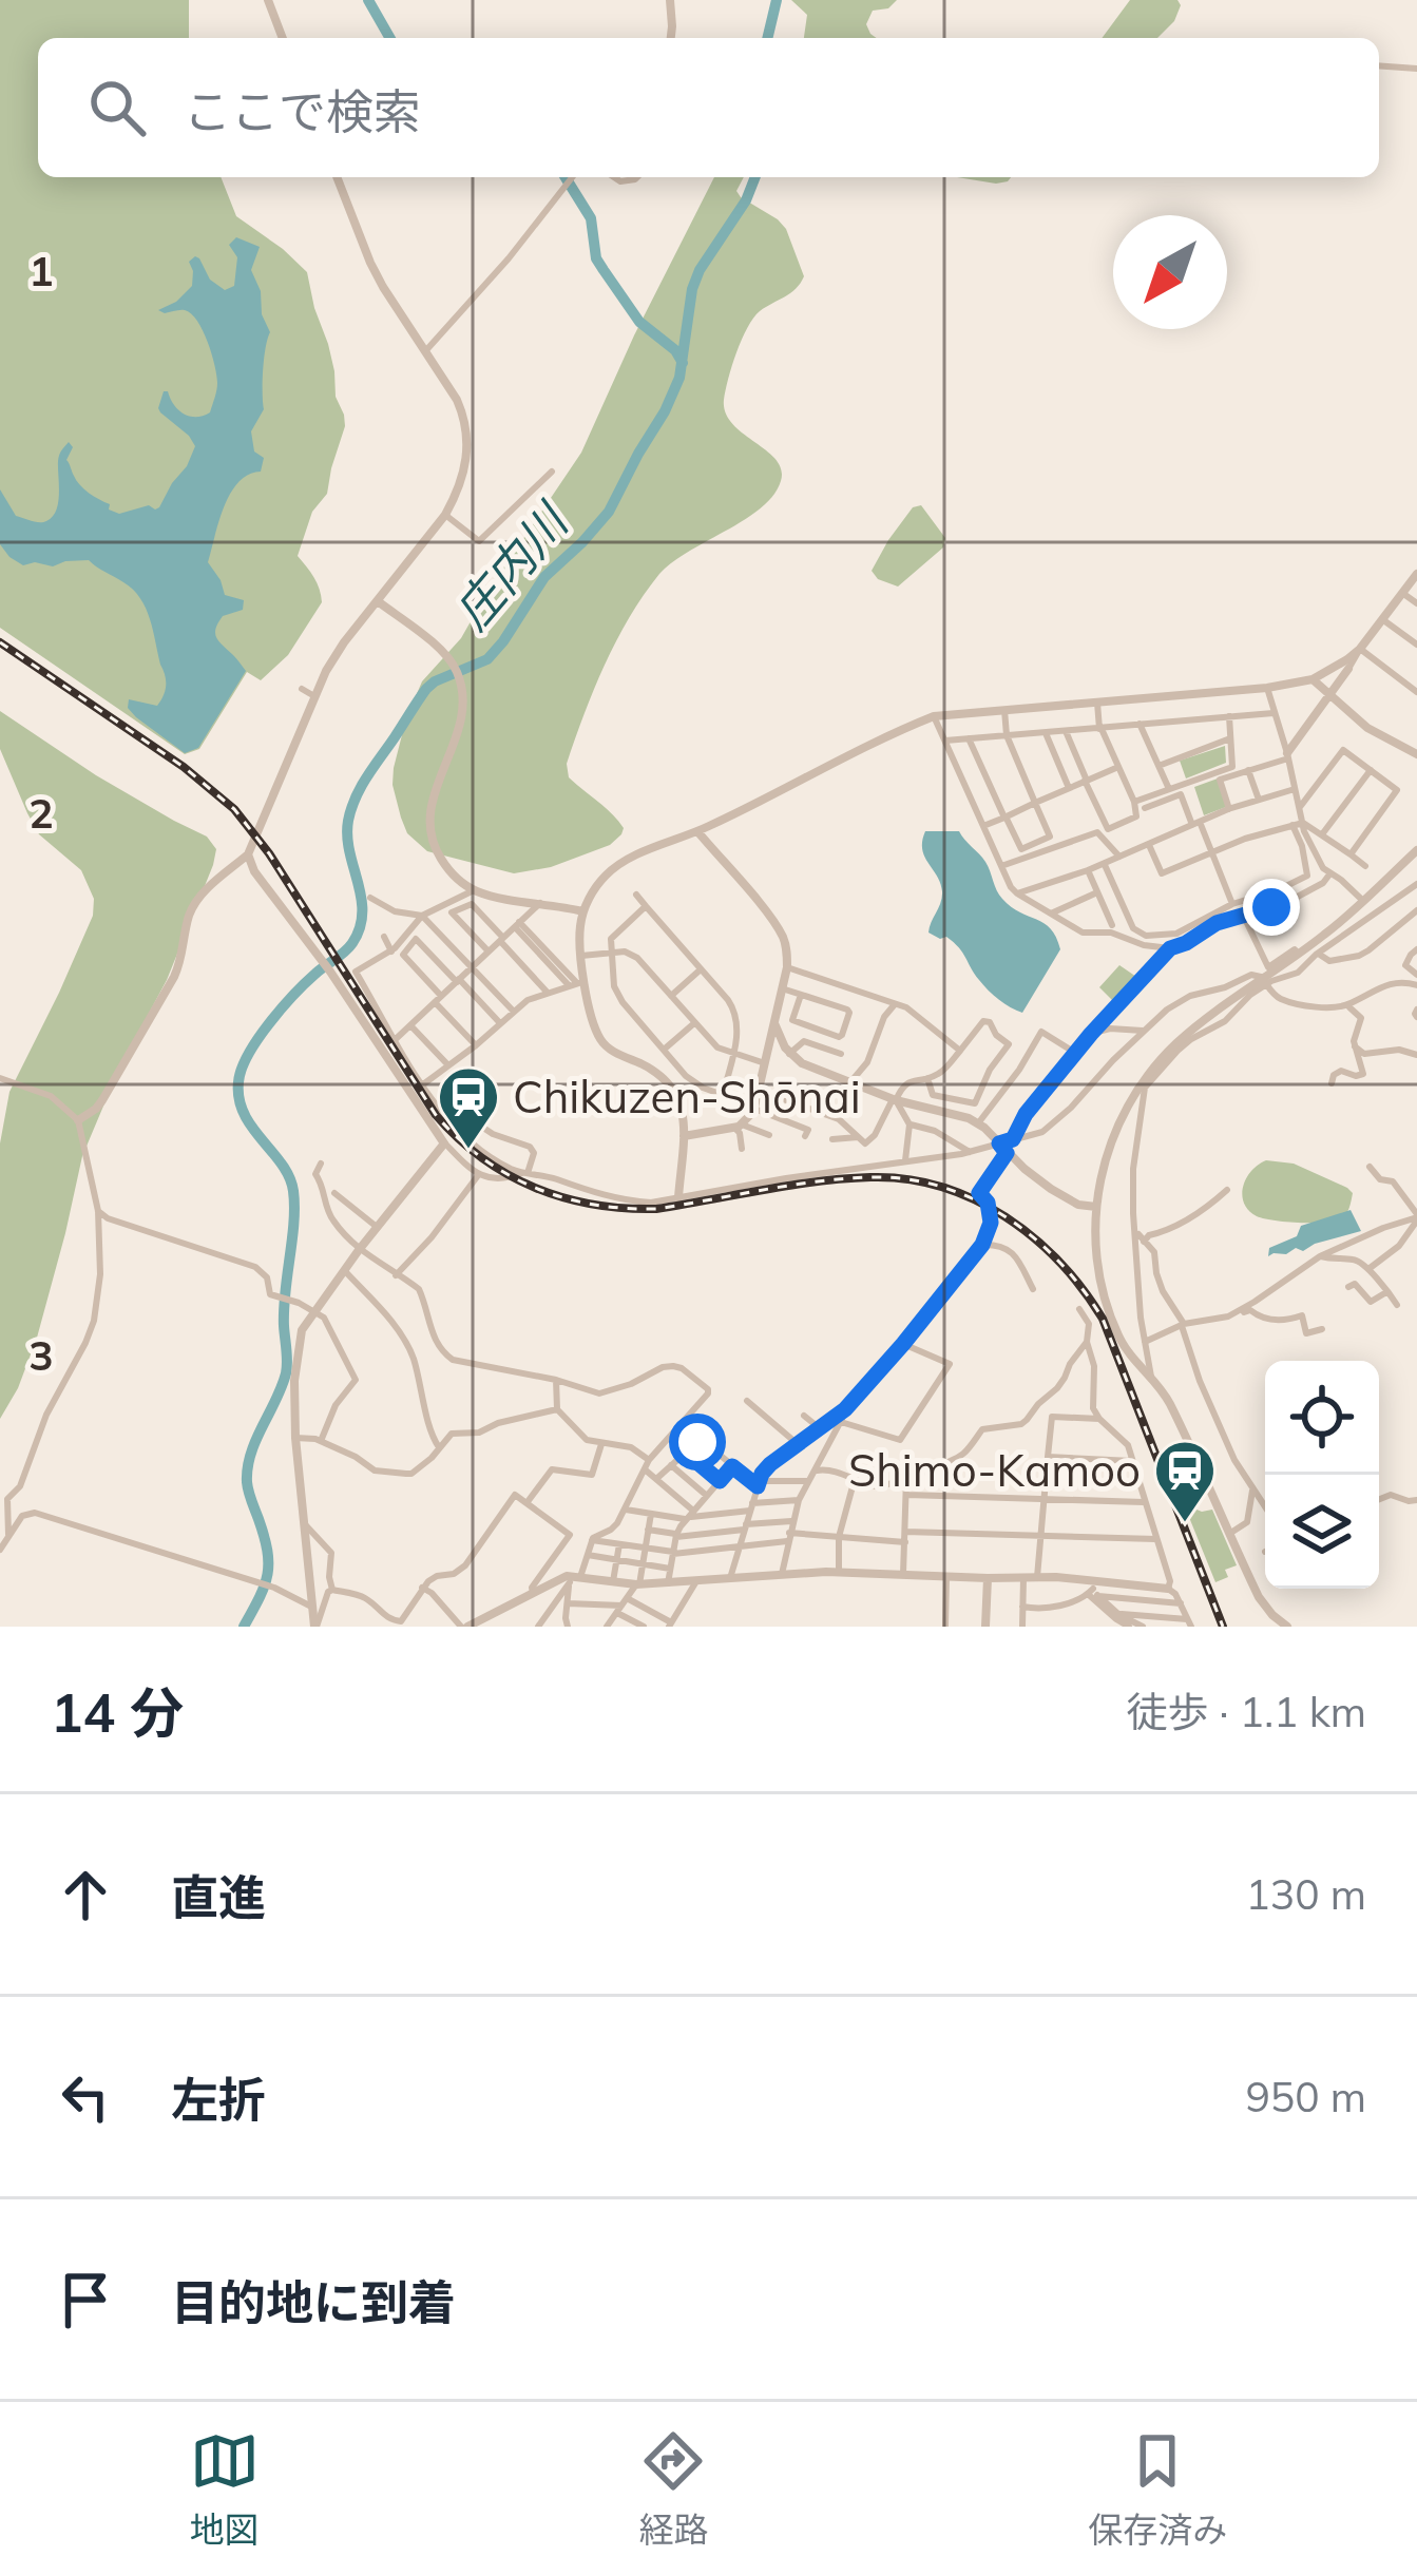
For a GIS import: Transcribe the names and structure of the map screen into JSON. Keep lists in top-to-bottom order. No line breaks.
{"water":["庄内川"],"places":{"station":["Chikuzen-Shōnai","Shimo-Kamoo"]},"north":"bottom left","page":{"search":"ここで検索","heading":["14 分","徒歩 · 1.1 km"],"list":[["直進","130 m"],["左折","950 m"],"目的地に到着"],"nav":["地図","経路","保存済み"]},"grid":{"rows":["1","2","3"]}}
